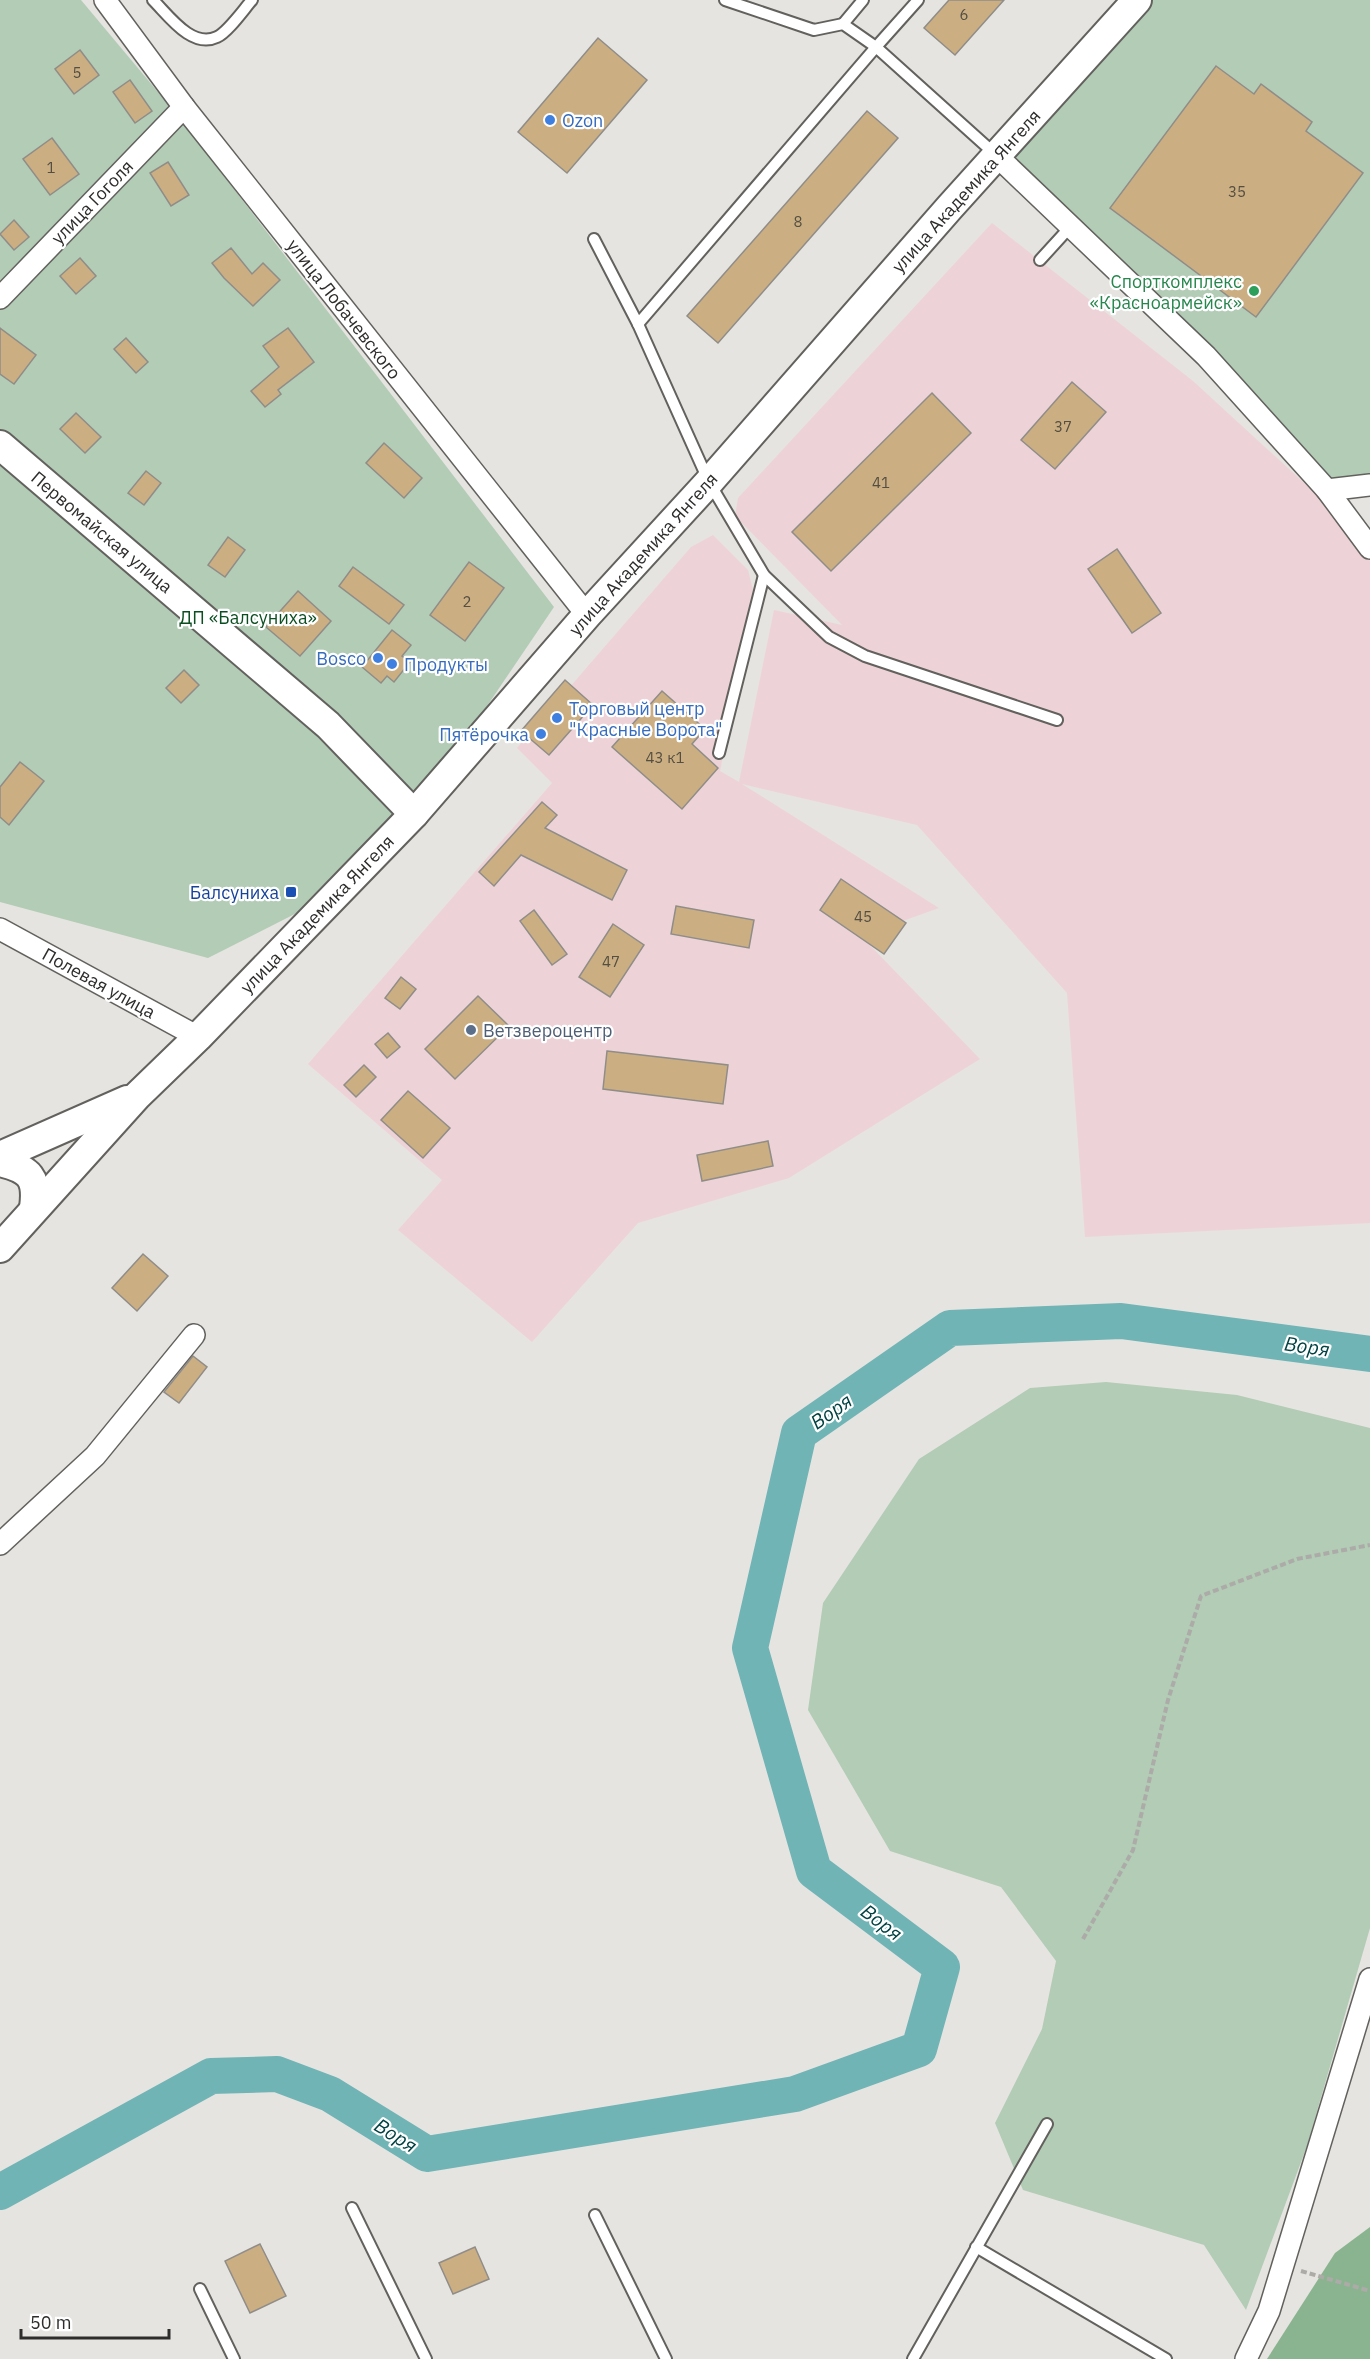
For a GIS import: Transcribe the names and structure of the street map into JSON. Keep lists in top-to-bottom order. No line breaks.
{"streets":{"main road":["улица Академика Янгеля","Первомайская улица"],"street":["улица Гоголя","улица Лобачевского","Полевая улица"]},"crossings":[["улица Академика Янгеля","улица Лобачевского"],["улица Академика Янгеля","Первомайская улица"],["улица Академика Янгеля","Полевая улица"],["улица Гоголя","улица Лобачевского"]],"water":["Воря"],"parks":["ДП «Балсуниха»"],"places":{"other":["Ozon","Спорткомплекс «Красноармейск»","Bosco","Продукты","Торговый центр \"Красные Ворота\"","Пятёрочка","Ветзвероцентр"],"transit":["Балсуниха"]},"house_numbers":["6","5","1","35","8","37","41","2","43 к1","45","47"],"scale_bar":"50 m"}
